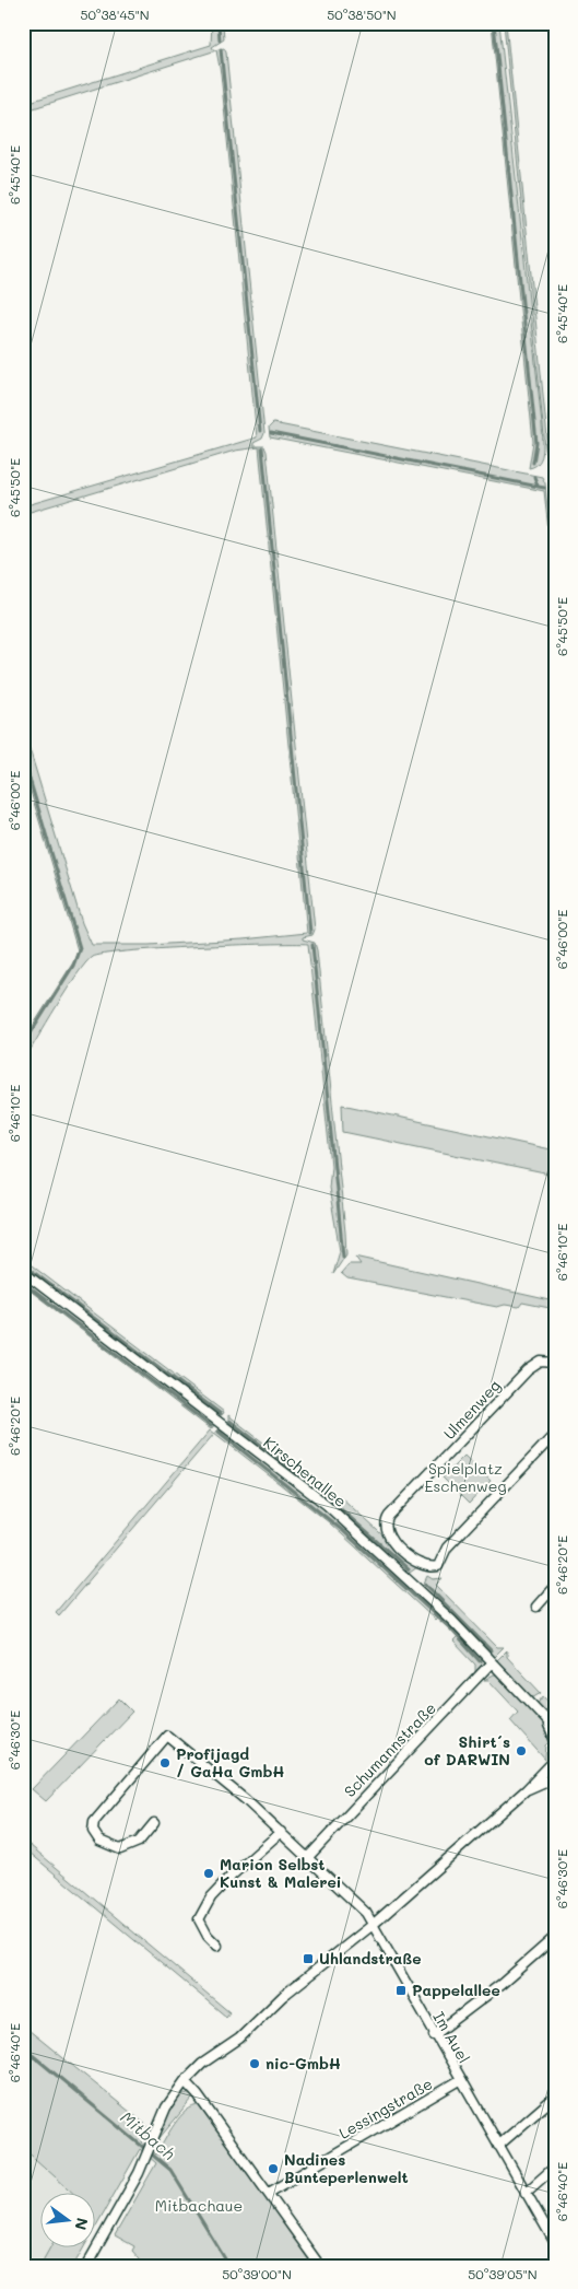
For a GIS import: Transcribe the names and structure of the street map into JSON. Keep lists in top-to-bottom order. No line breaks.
{"streets":{"street":["Ulmenweg","Kirschenallee","Schumannstraße","Im Auel","Lessingstraße"]},"crossings":[["Kirschenallee","Schumannstraße"],["Schumannstraße","Im Auel"],["Im Auel","Lessingstraße"]],"water":["Mitbach"],"parks":["Spielplatz Eschenweg","Mitbachaue"],"places":{"other":["Shirt´s of DARWIN","Profijagd / GaHa GmbH","Marion Selbst Kunst & Malerei","nic-GmbH","Nadines Bunteperlenwelt"],"transit":["Uhlandstraße","Pappelallee"]},"north":"right","coordinates":["50°38'45\"N","50°38'50\"N","6°45'40\"E","6°45'50\"E","6°46'00\"E","6°46'10\"E","6°46'20\"E","6°46'30\"E","6°46'40\"E","50°39'00\"N","50°39'05\"N"]}
